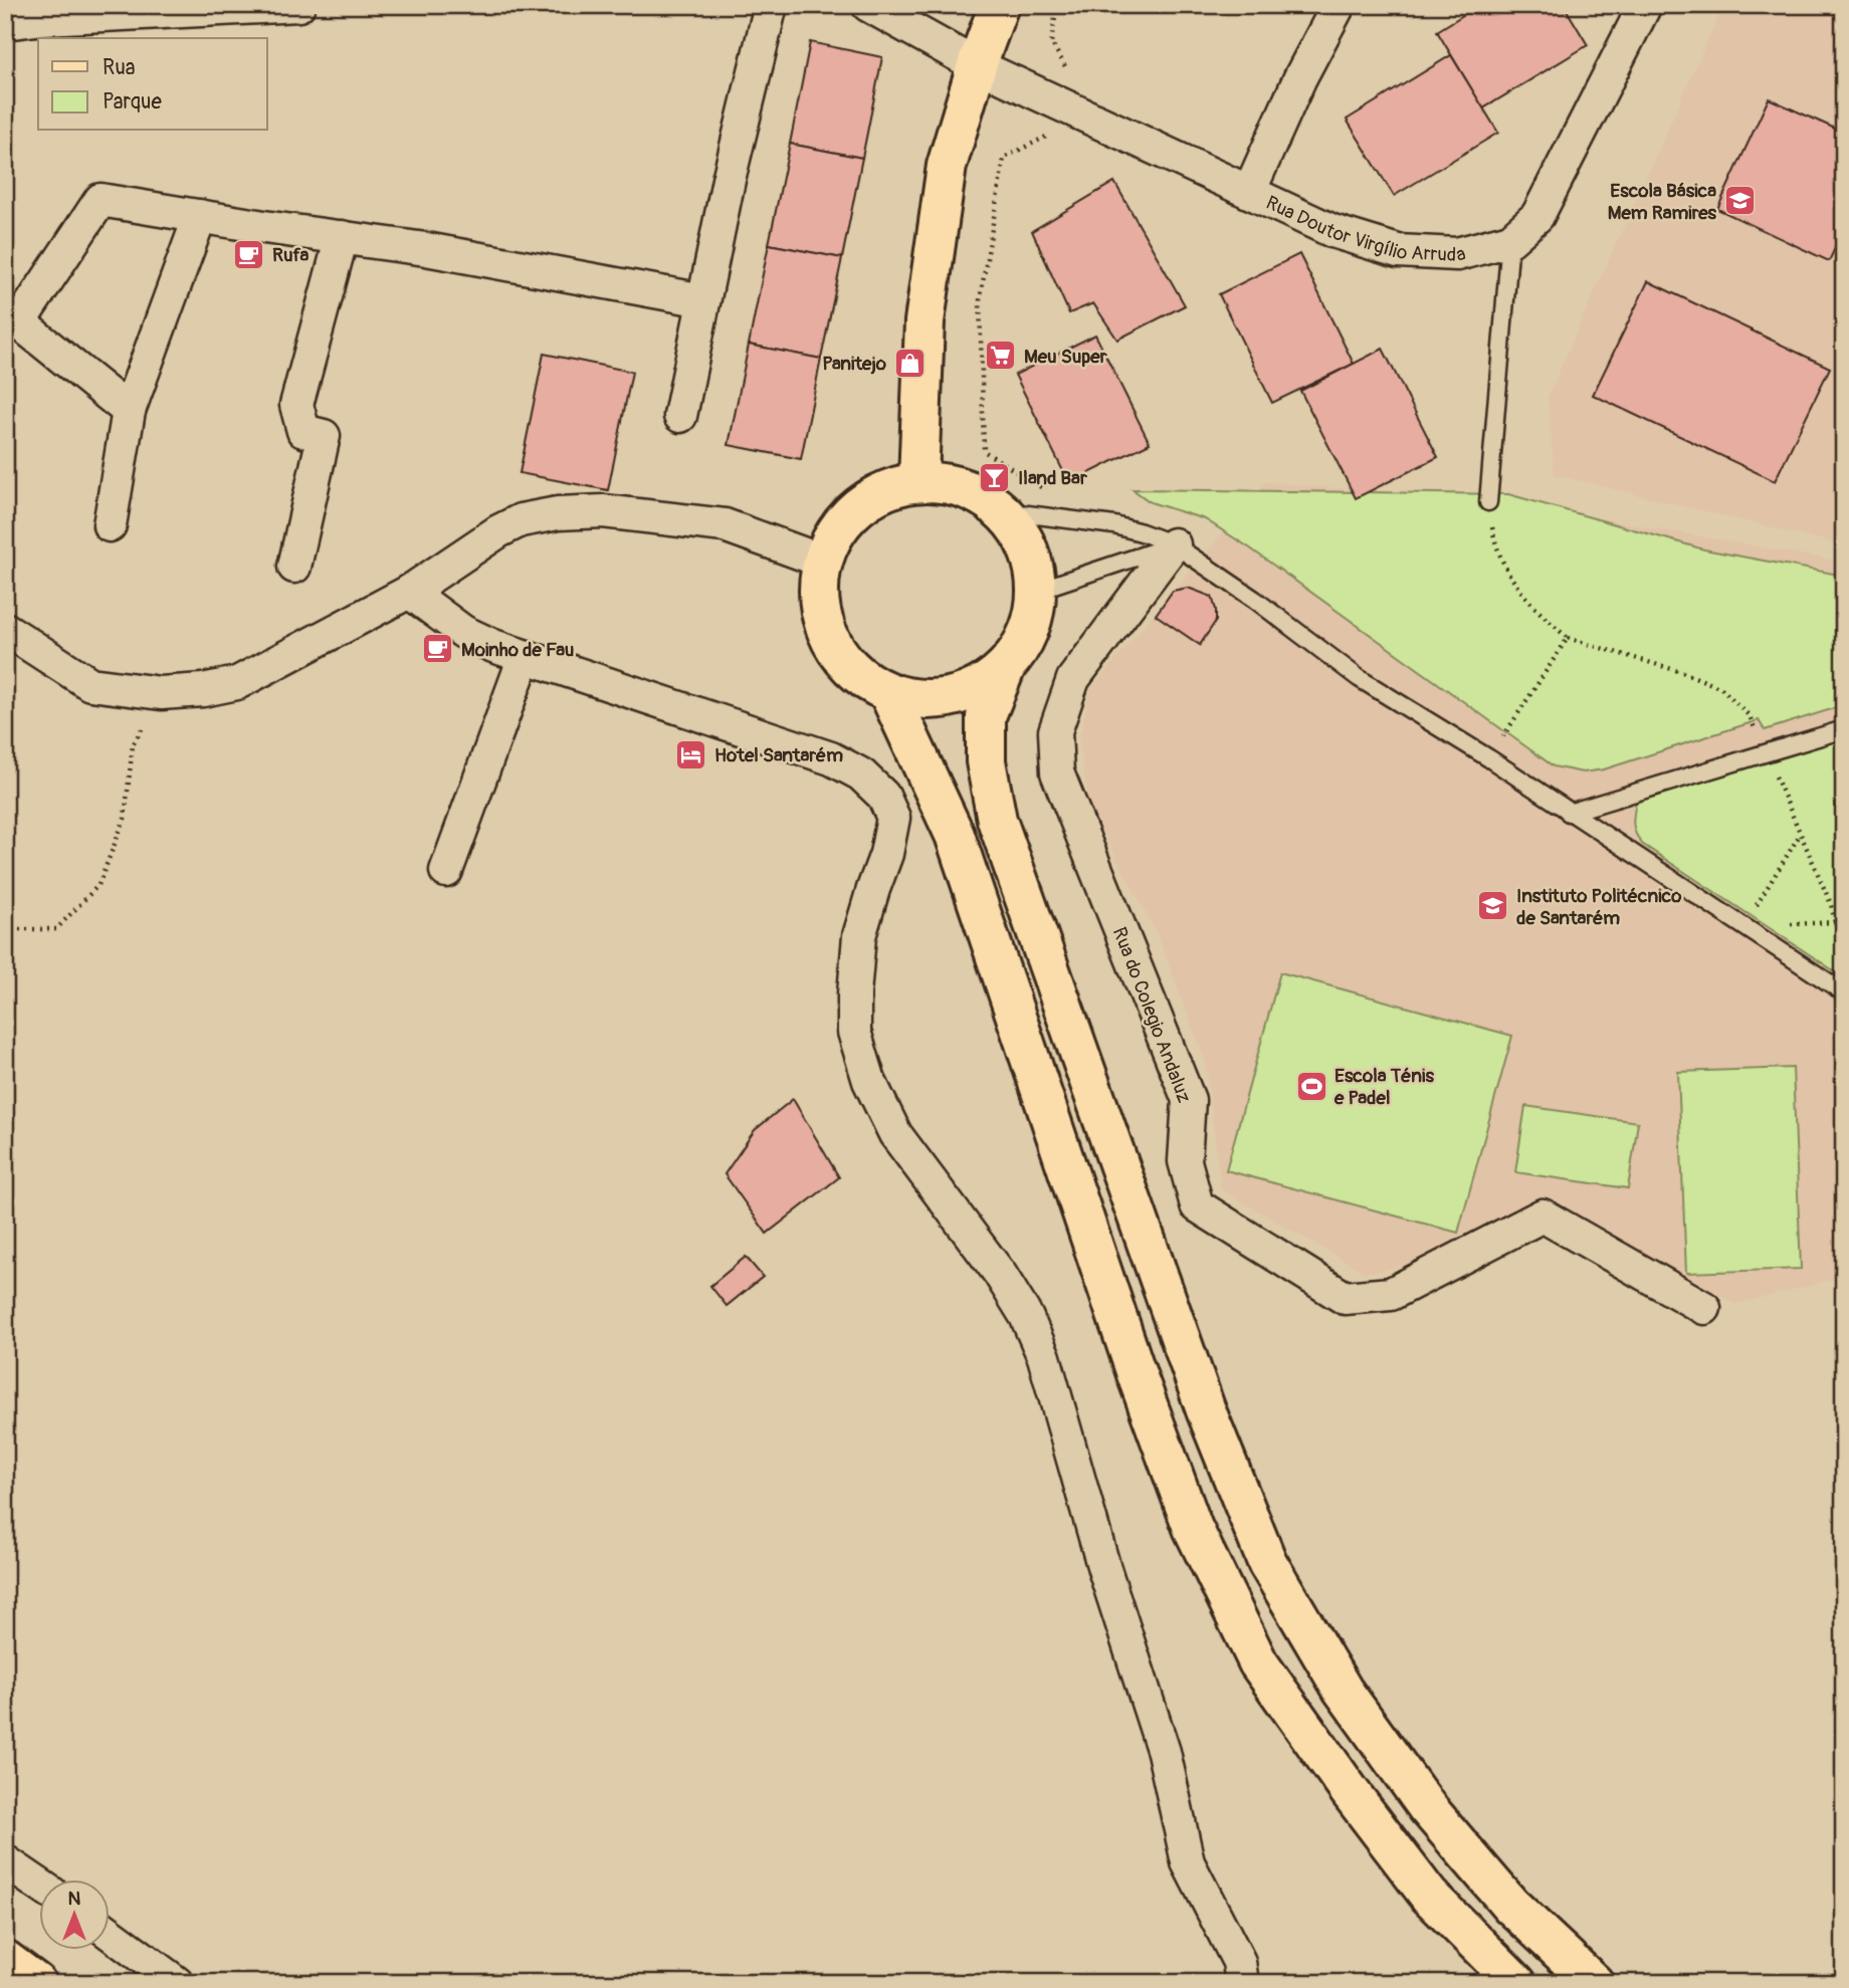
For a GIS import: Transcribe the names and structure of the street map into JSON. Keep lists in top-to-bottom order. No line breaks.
{"streets":{"street":["Rua Doutor Virgílio Arruda","Rua do Colegio Andaluz"]},"places":{"school or university":["Escola Básica Mem Ramires","Instituto Politécnico de Santarém"],"cafe":["Rufa","Moinho de Fau"],"supermarket":["Meu Super"],"shop":["Panitejo"],"bar":["Iland Bar"],"hotel":["Hotel Santarém"],"sports":["Escola Ténis e Padel"]},"legend":["Rua","Parque"],"north":"top"}
